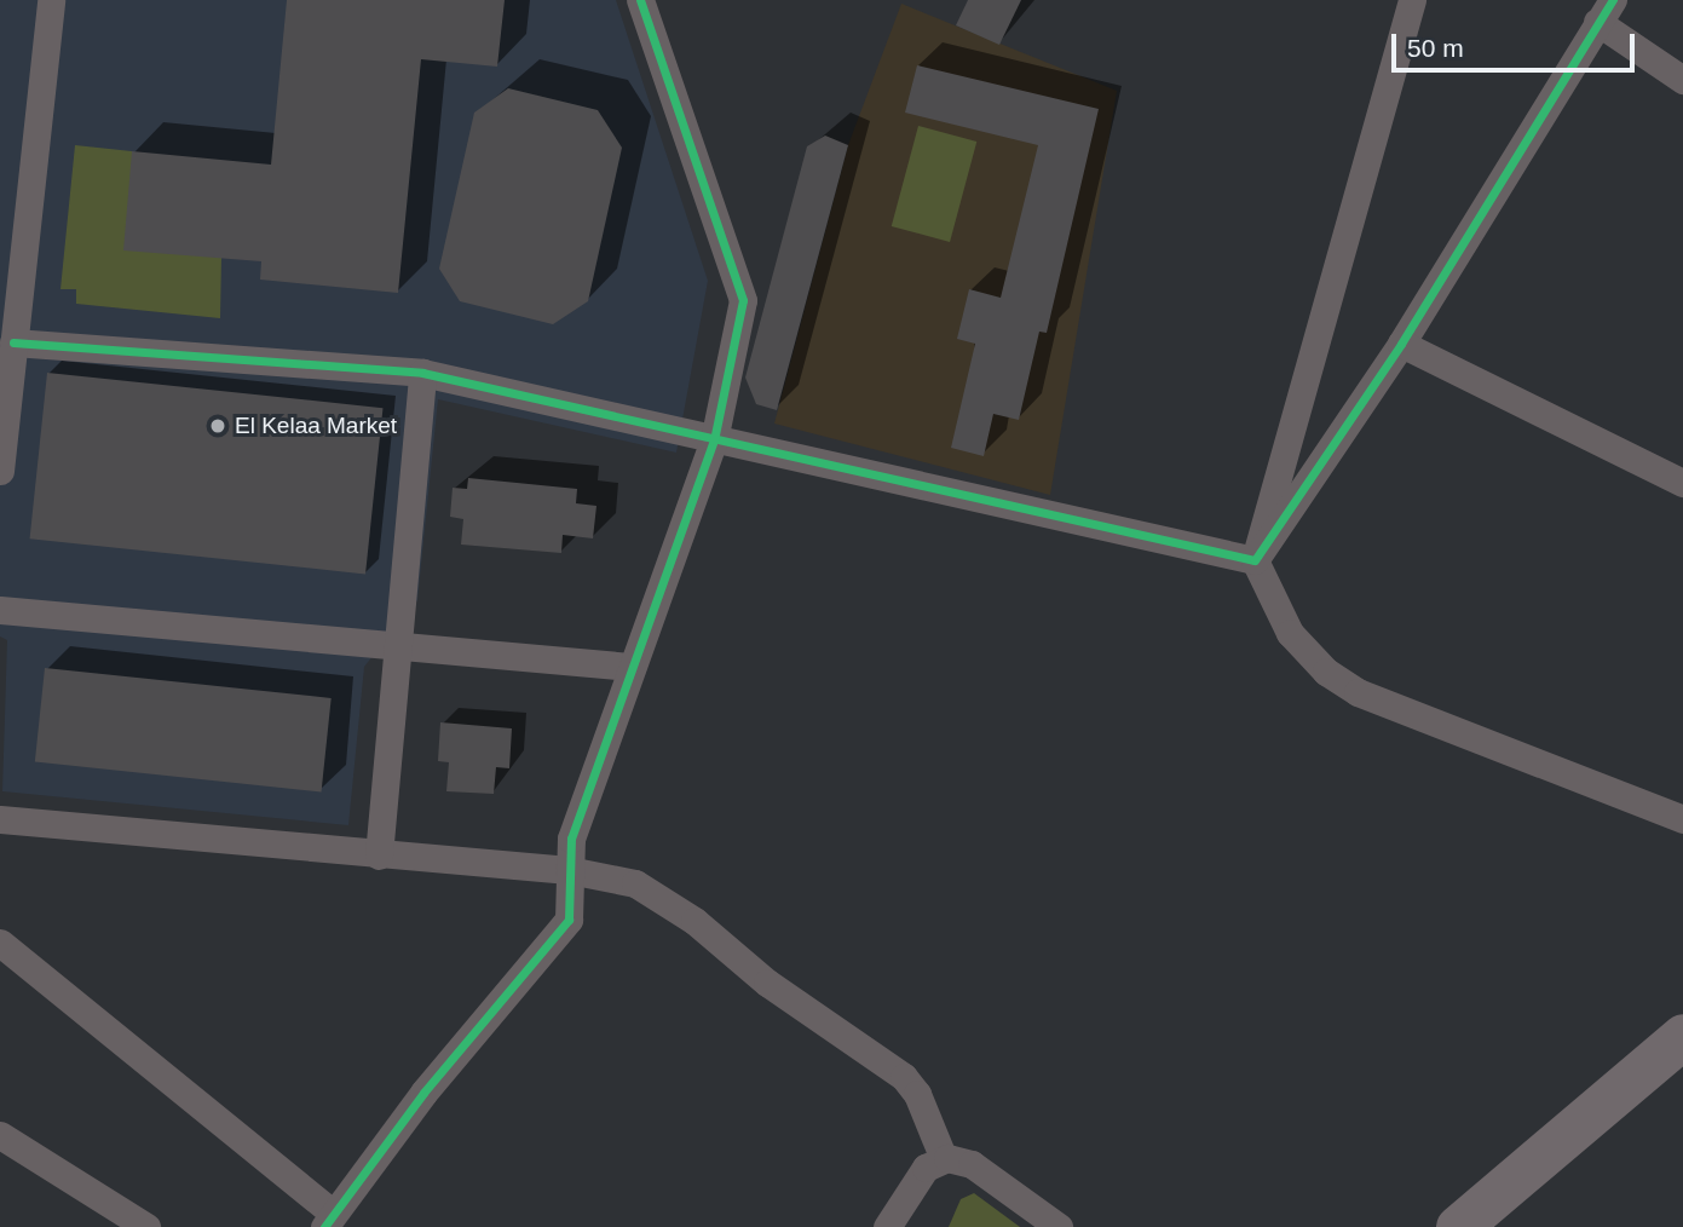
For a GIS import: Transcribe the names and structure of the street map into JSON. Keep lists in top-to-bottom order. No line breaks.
{"places":["El Kelaa Market"],"scale_bar":"50 m"}
